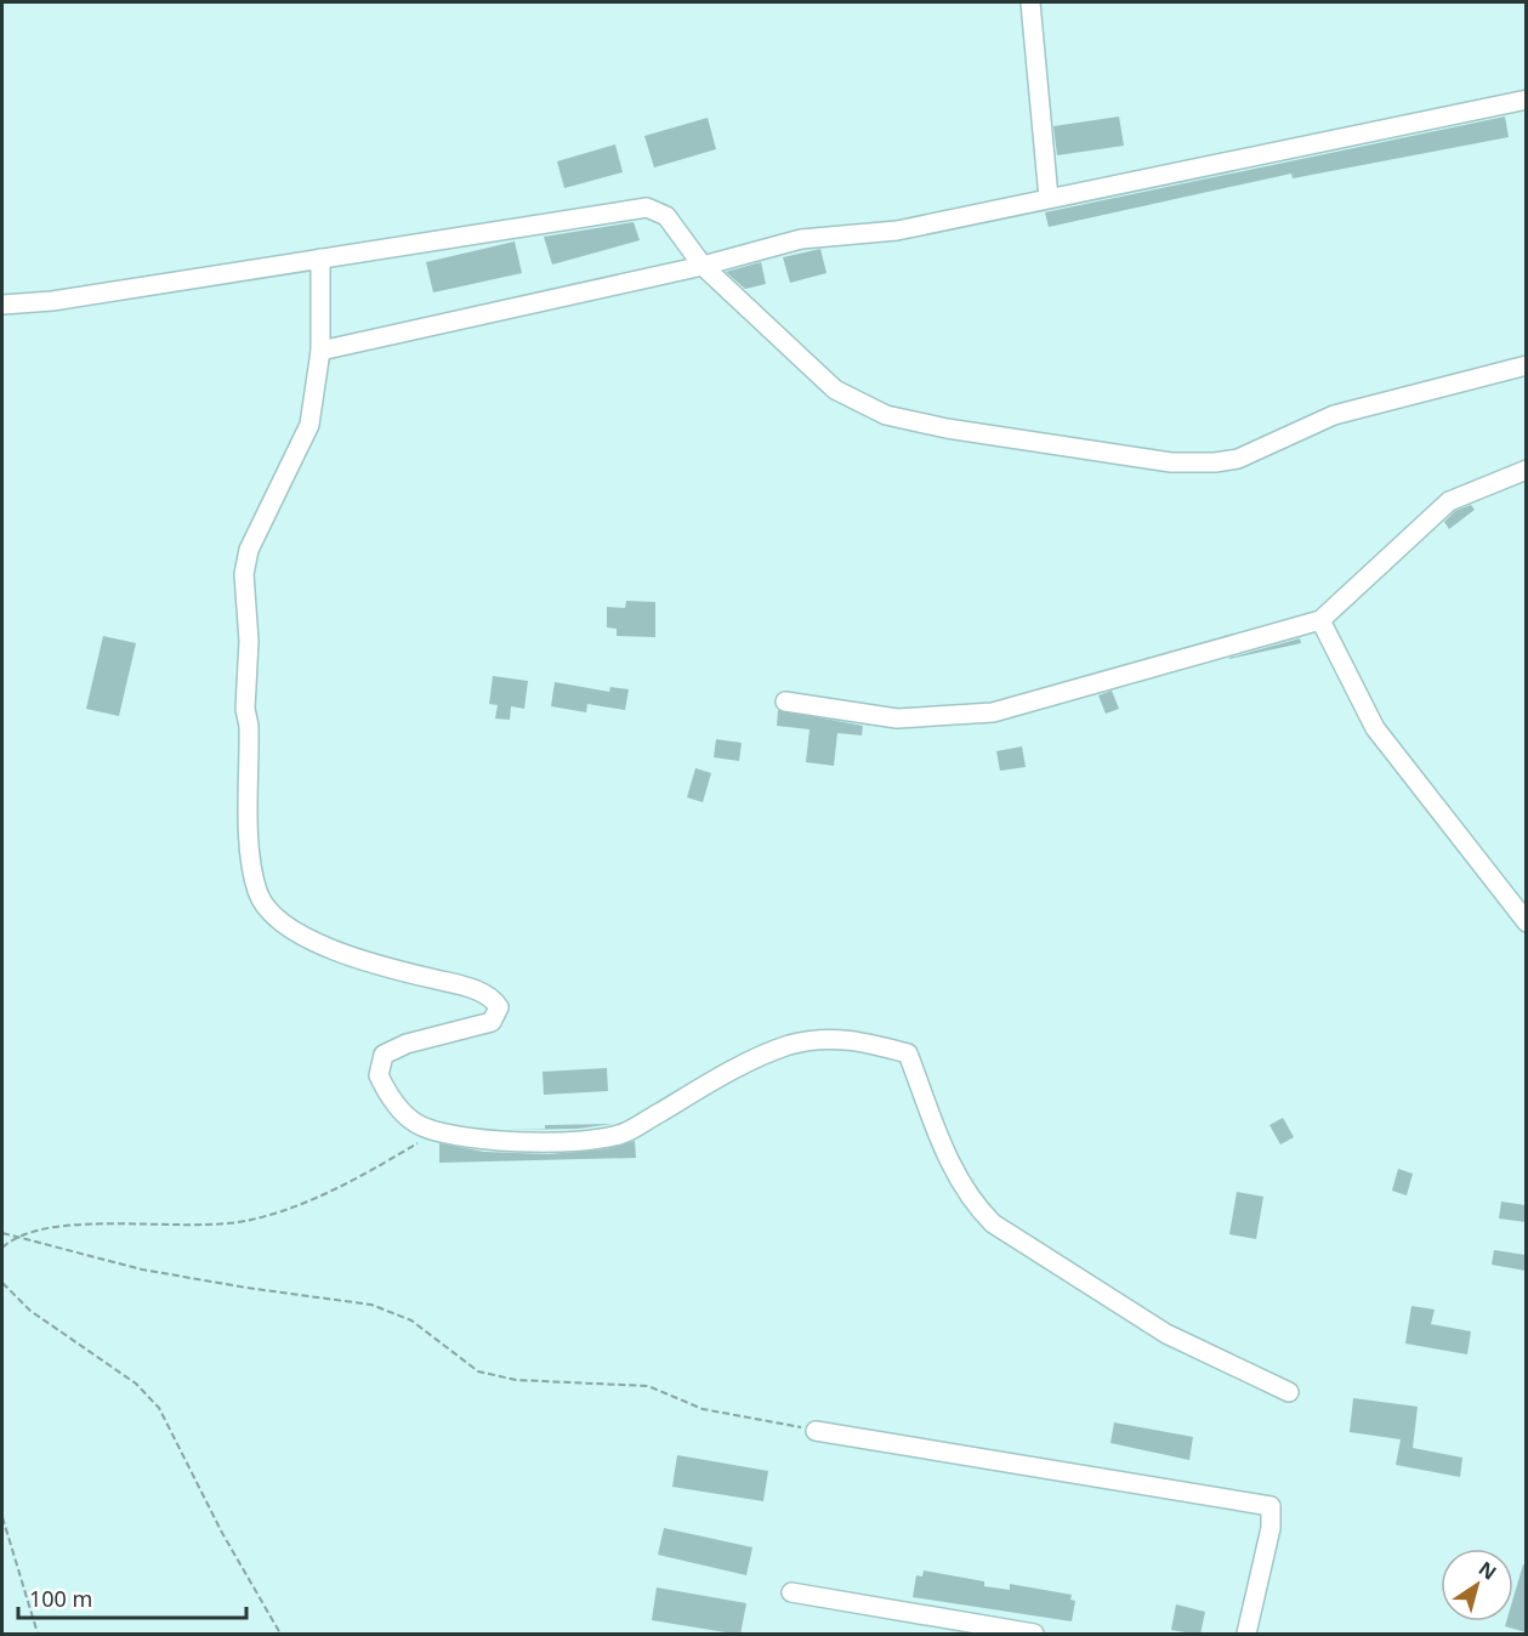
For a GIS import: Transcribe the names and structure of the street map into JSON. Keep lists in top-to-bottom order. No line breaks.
{"scale_bar":"100 m","north":"top right"}
